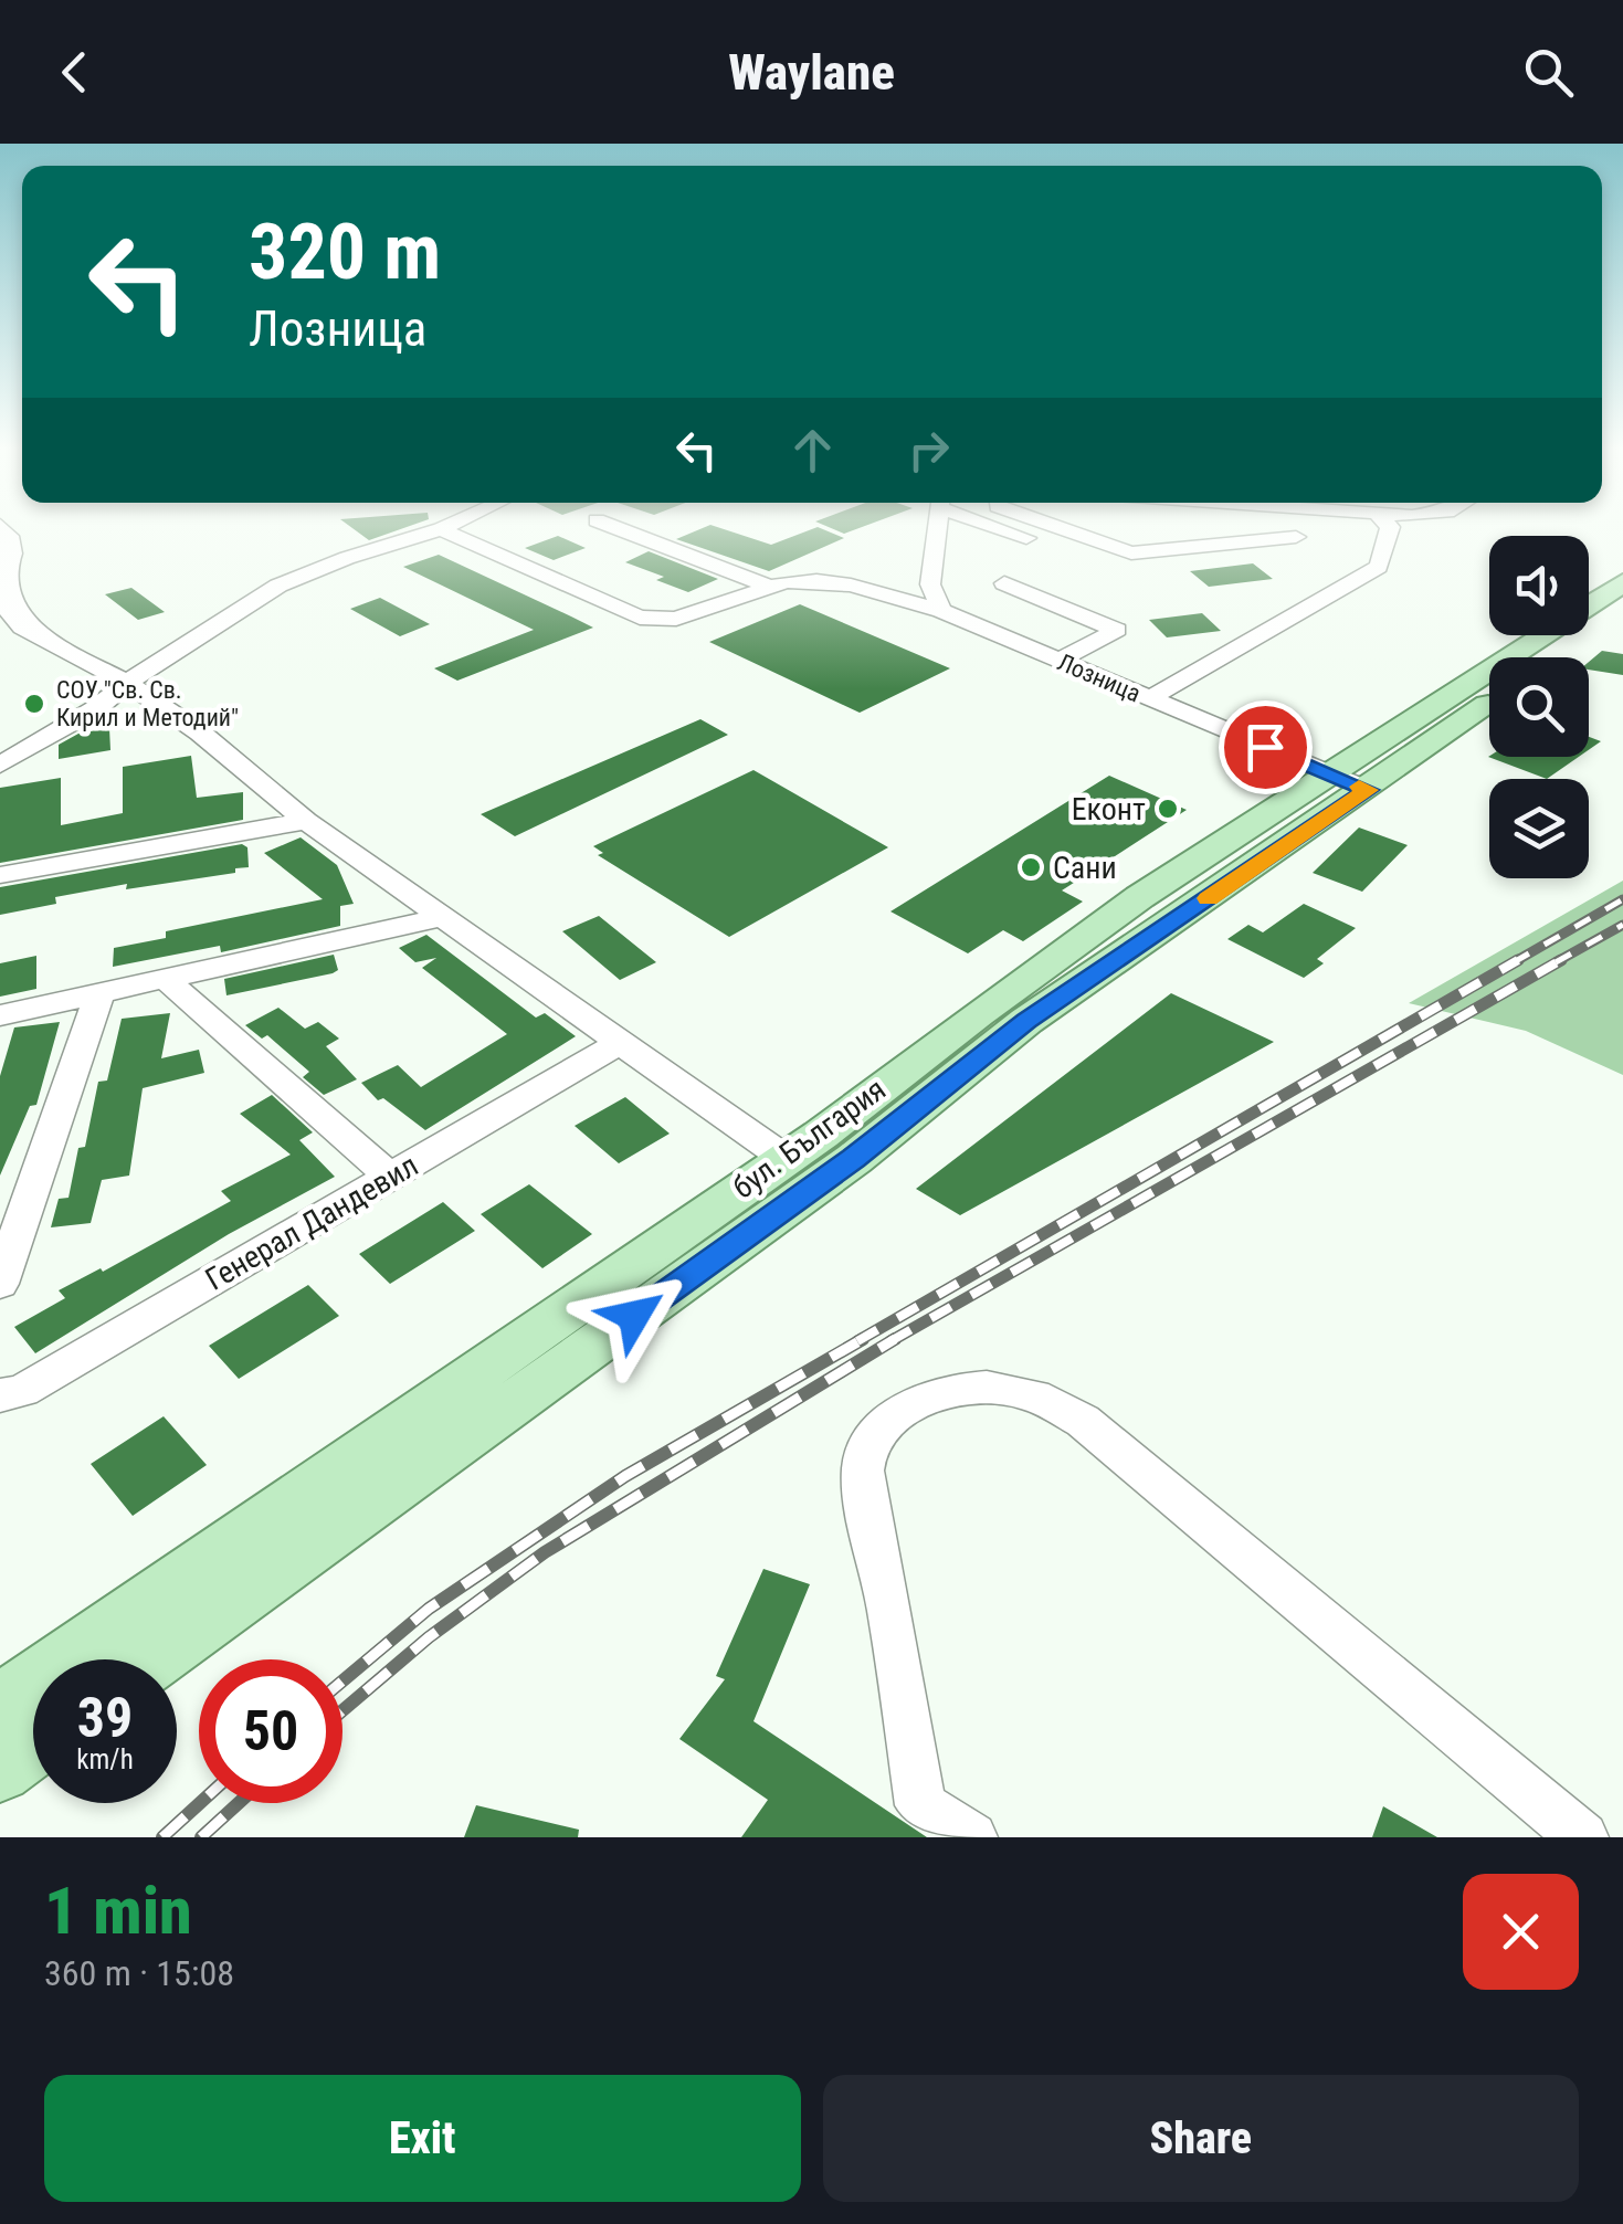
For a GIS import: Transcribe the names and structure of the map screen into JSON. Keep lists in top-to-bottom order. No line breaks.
{"streets":{"main road":["бул. България"],"street":["Лозница","Генерал Дандевил"]},"crossings":[["Лозница","бул. България"]],"places":["СОУ \"Св. Св. Кирил и Методий\"","Еконт","Сани"],"page":{"header":"Waylane","turn":["320 m","Лозница"],"speed":"39 km/h","limit":"50","heading":["1 min","360 m · 15:08"],"buttons":["Exit","Share"]}}
